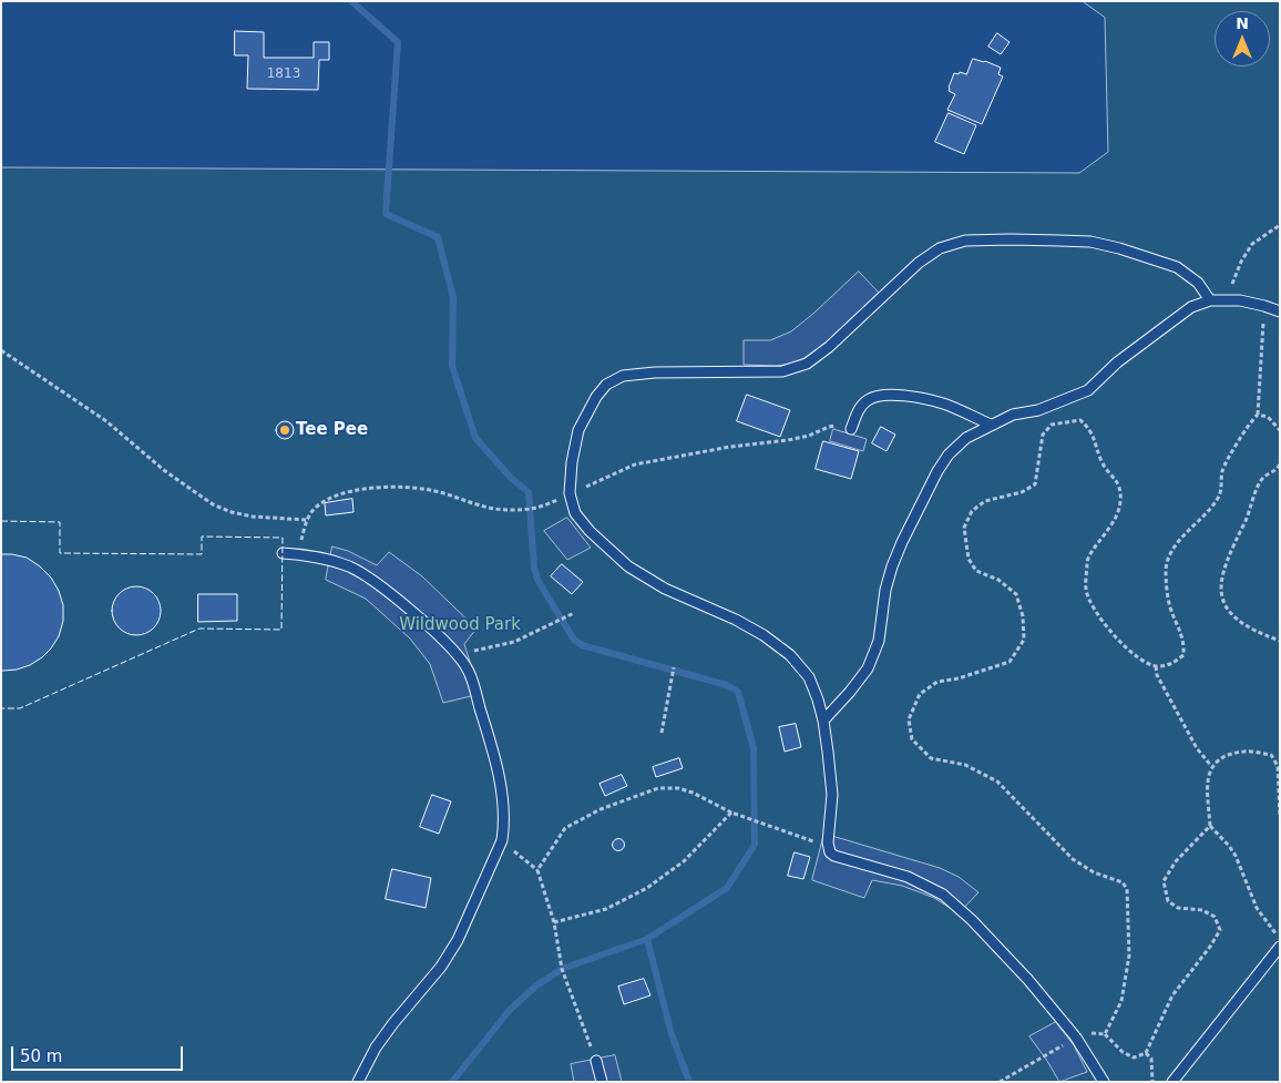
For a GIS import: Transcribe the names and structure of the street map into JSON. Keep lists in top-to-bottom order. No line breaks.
{"parks":["Wildwood Park"],"places":["Tee Pee"],"house_numbers":["1813"],"scale_bar":"50 m","north":"top"}
